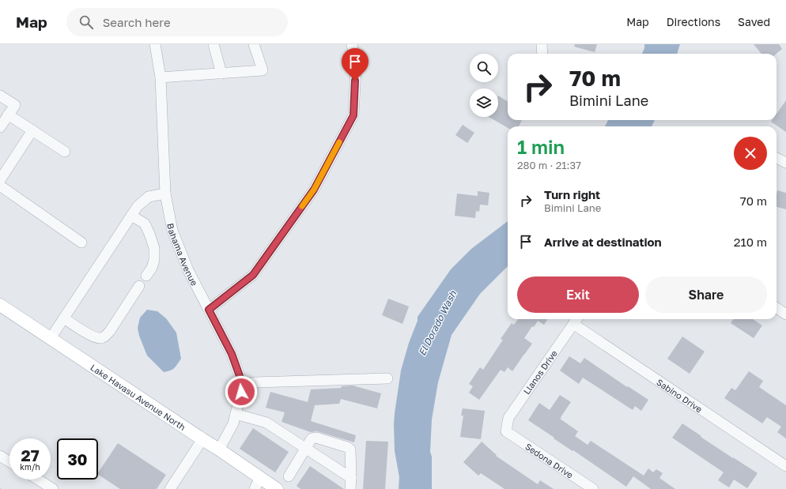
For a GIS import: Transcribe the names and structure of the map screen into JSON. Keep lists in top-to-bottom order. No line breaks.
{"streets":{"main road":["Lake Havasu Avenue North"],"street":["Bahama Avenue","Llanos Drive","Sabino Drive","Sedona Drive"]},"crossings":[["Llanos Drive","Sabino Drive"],["Llanos Drive","Sedona Drive"]],"water":["El Dorado Wash"],"page":{"header":"Map","search":"Search here","nav":["Map","Directions","Saved"],"turn":["70 m","Bimini Lane"],"heading":["1 min","280 m · 21:37"],"list":[{"name":"Turn right","note":"Bimini Lane","value":"70 m"},{"name":"Arrive at destination","value":"210 m"}],"buttons":["Exit","Share"],"speed":"27 km/h","limit":"30"}}
